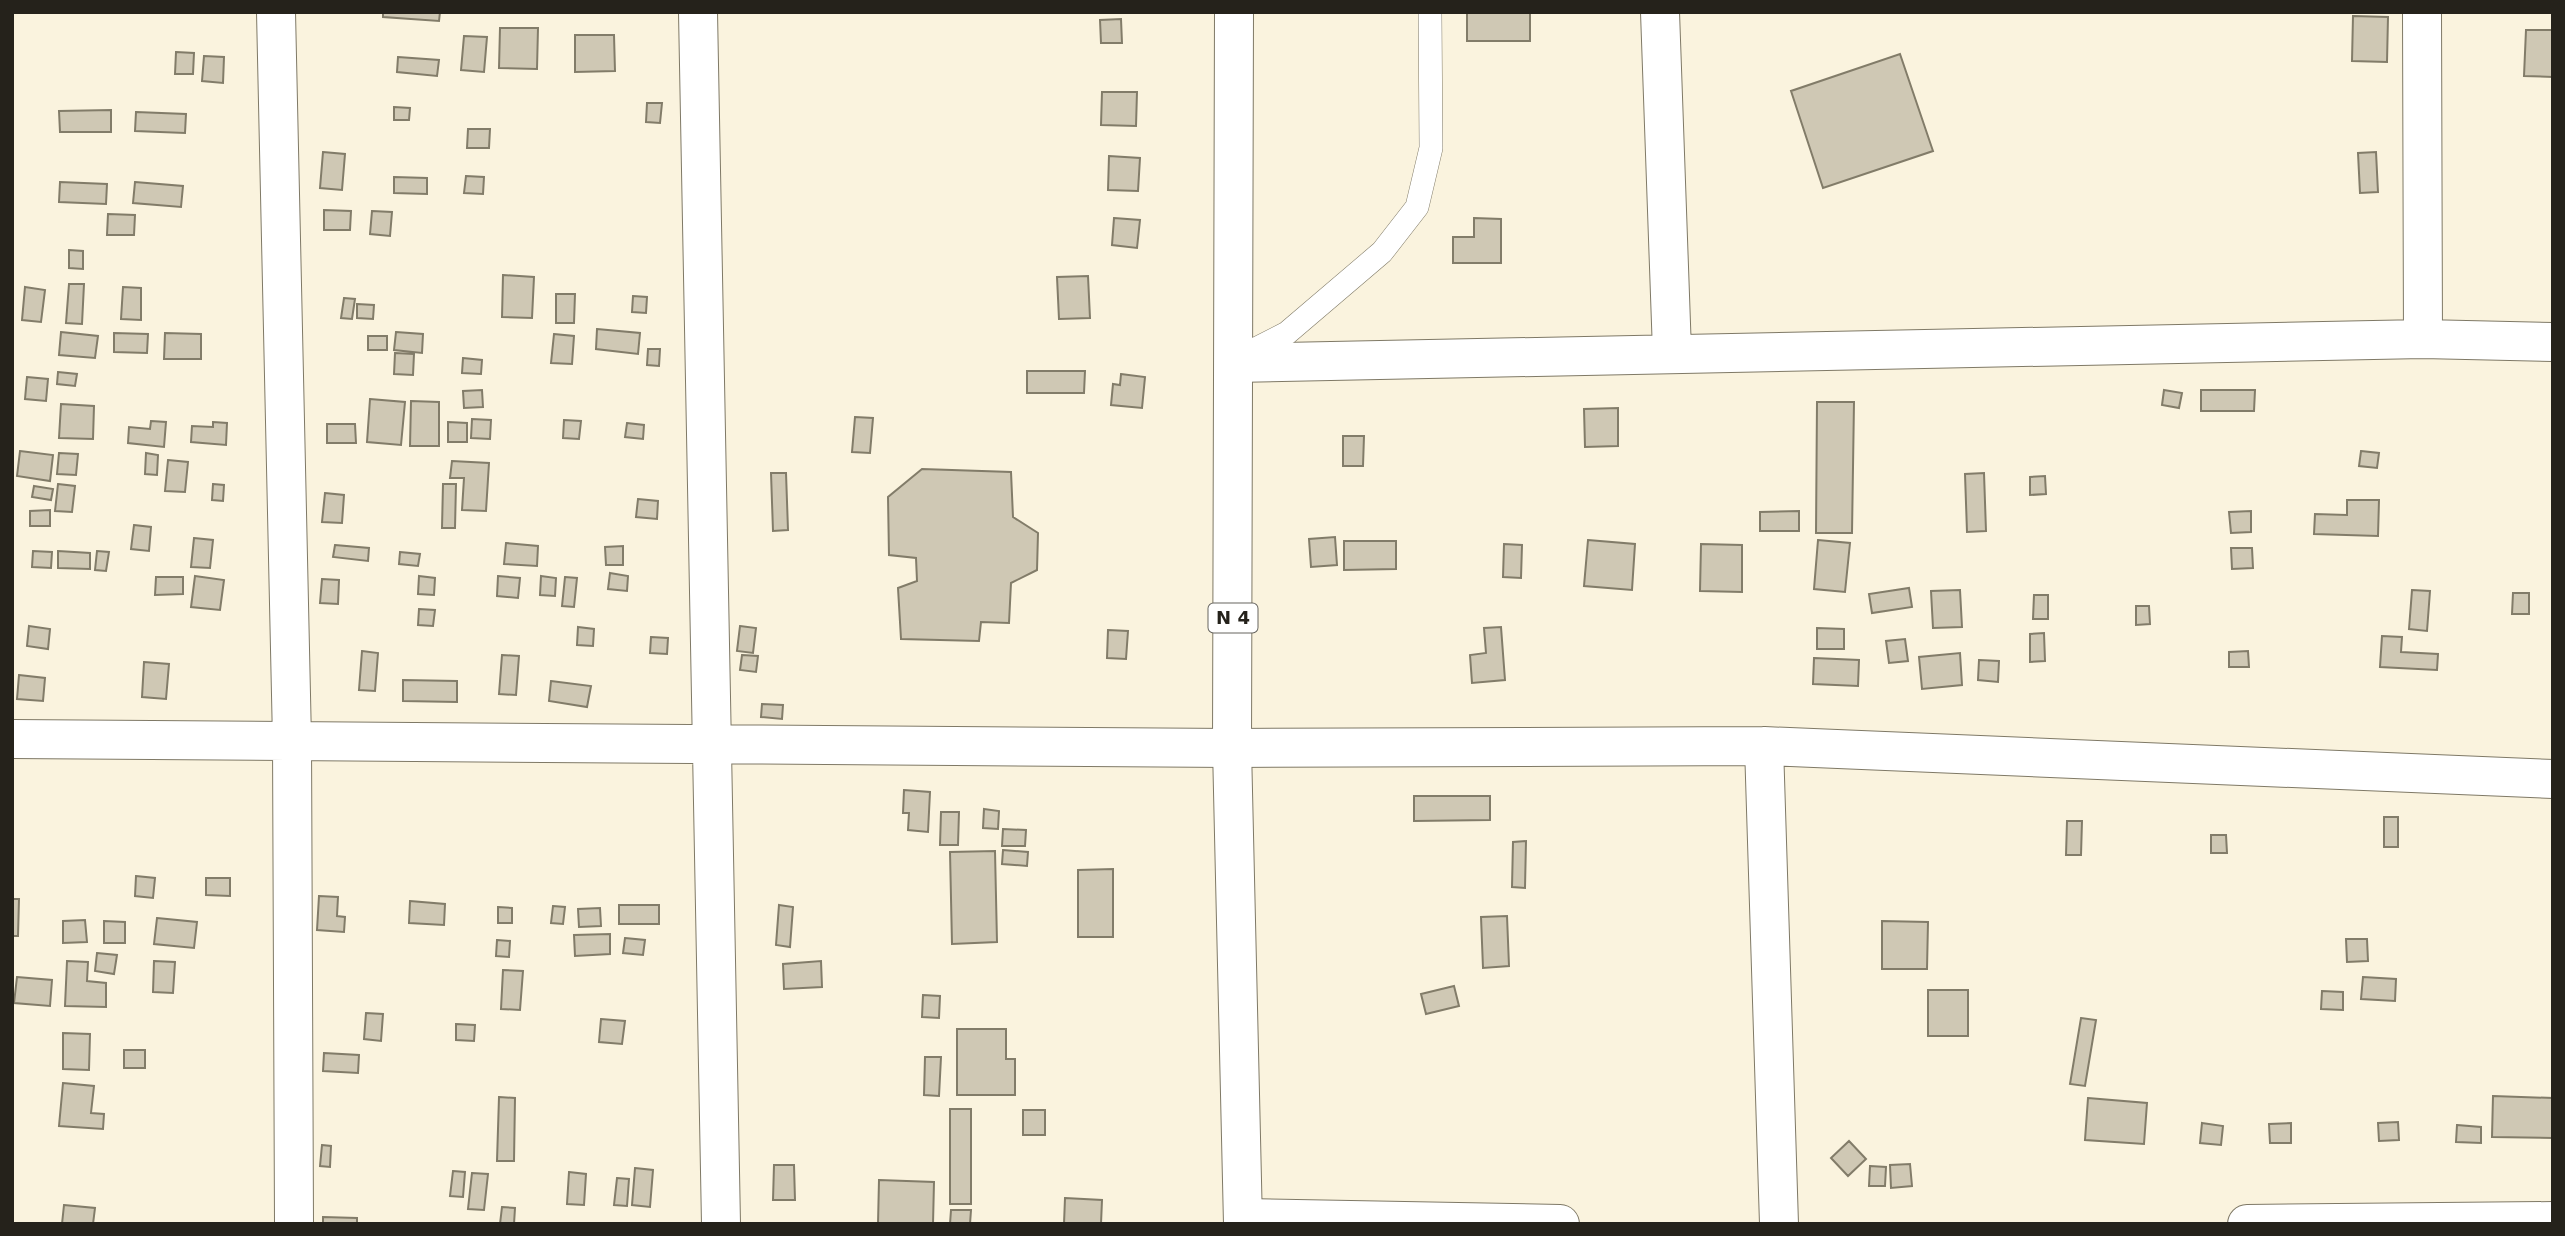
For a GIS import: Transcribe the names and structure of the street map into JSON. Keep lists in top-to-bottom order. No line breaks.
{"streets":{"main road":["N 4"]}}
